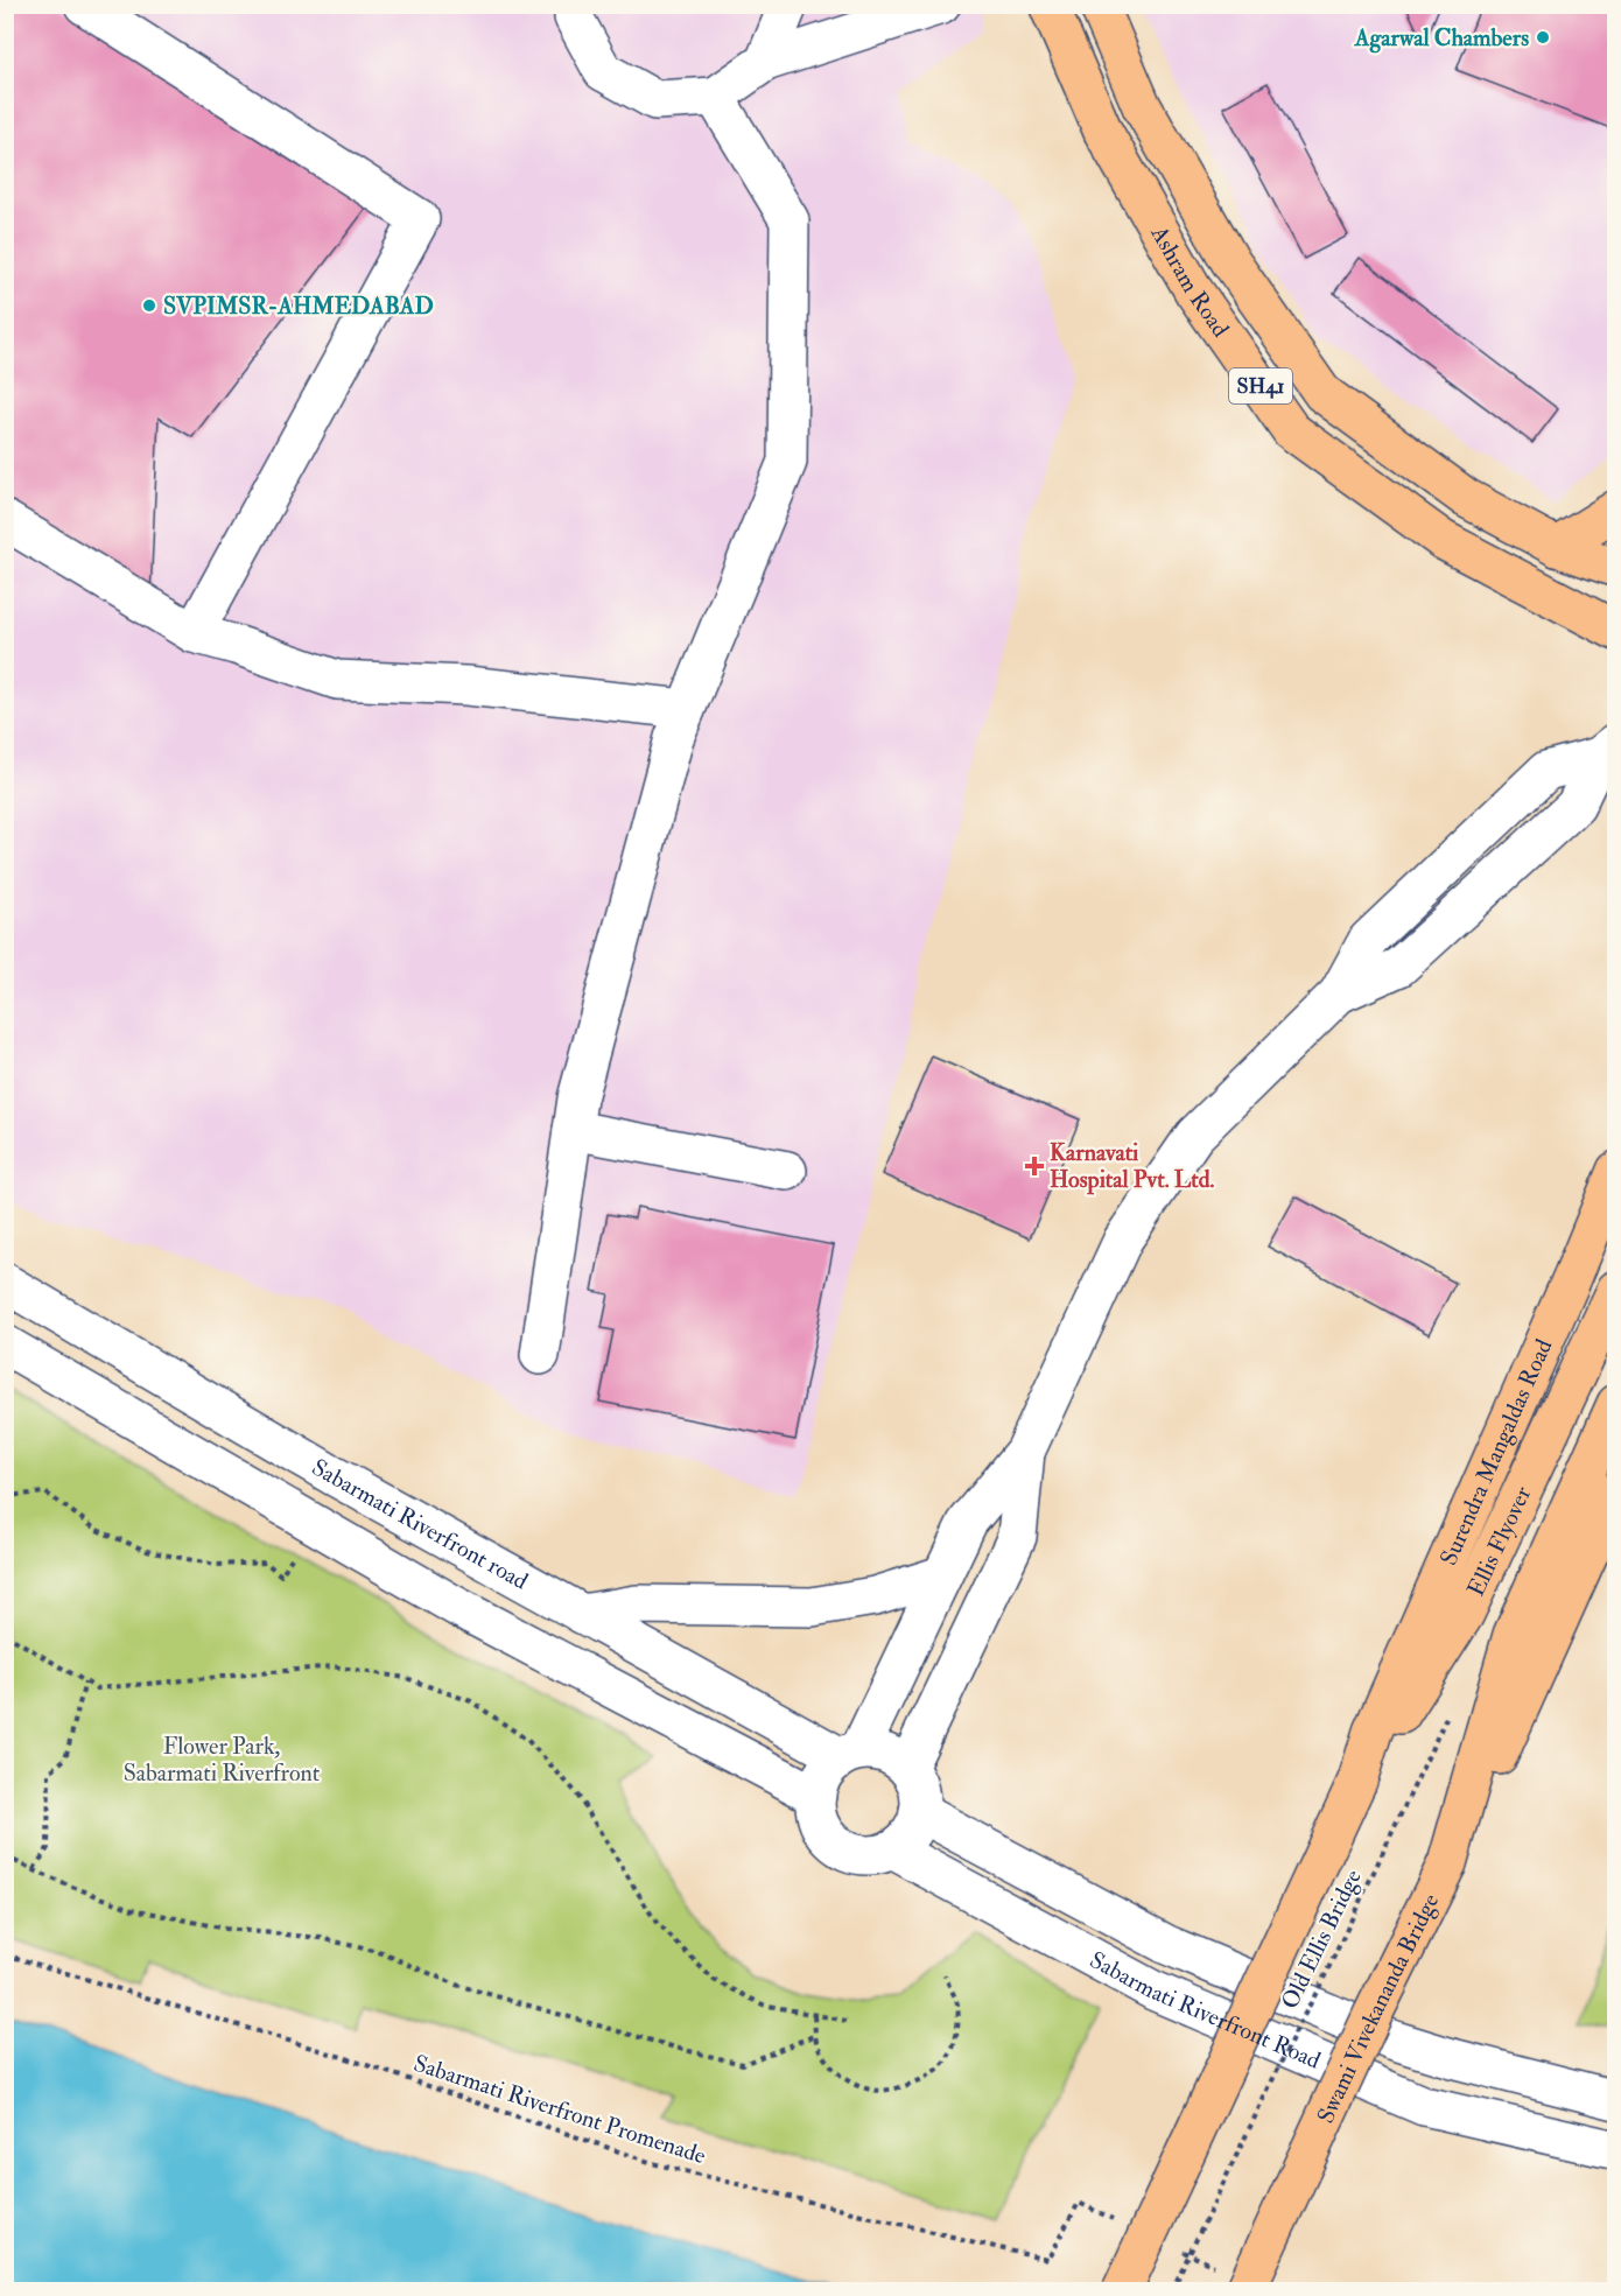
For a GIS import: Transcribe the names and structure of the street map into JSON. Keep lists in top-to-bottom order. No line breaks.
{"streets":{"main road":["Ashram Road","SH41","Surendra Mangaldas Road","Ellis Flyover","Swami Vivekananda Bridge"],"street":["Sabarmati Riverfront road","Sabarmati Riverfront Road"],"path":["Old Ellis Bridge","Sabarmati Riverfront Promenade"]},"crossings":[["Surendra Mangaldas Road","Ellis Flyover"],["Sabarmati Riverfront road","Sabarmati Riverfront Road"]],"parks":["Flower Park, Sabarmati Riverfront"],"places":{"other":["Agarwal Chambers","SVPIMSR-AHMEDABAD"],"health":["Karnavati Hospital Pvt. Ltd."]}}
